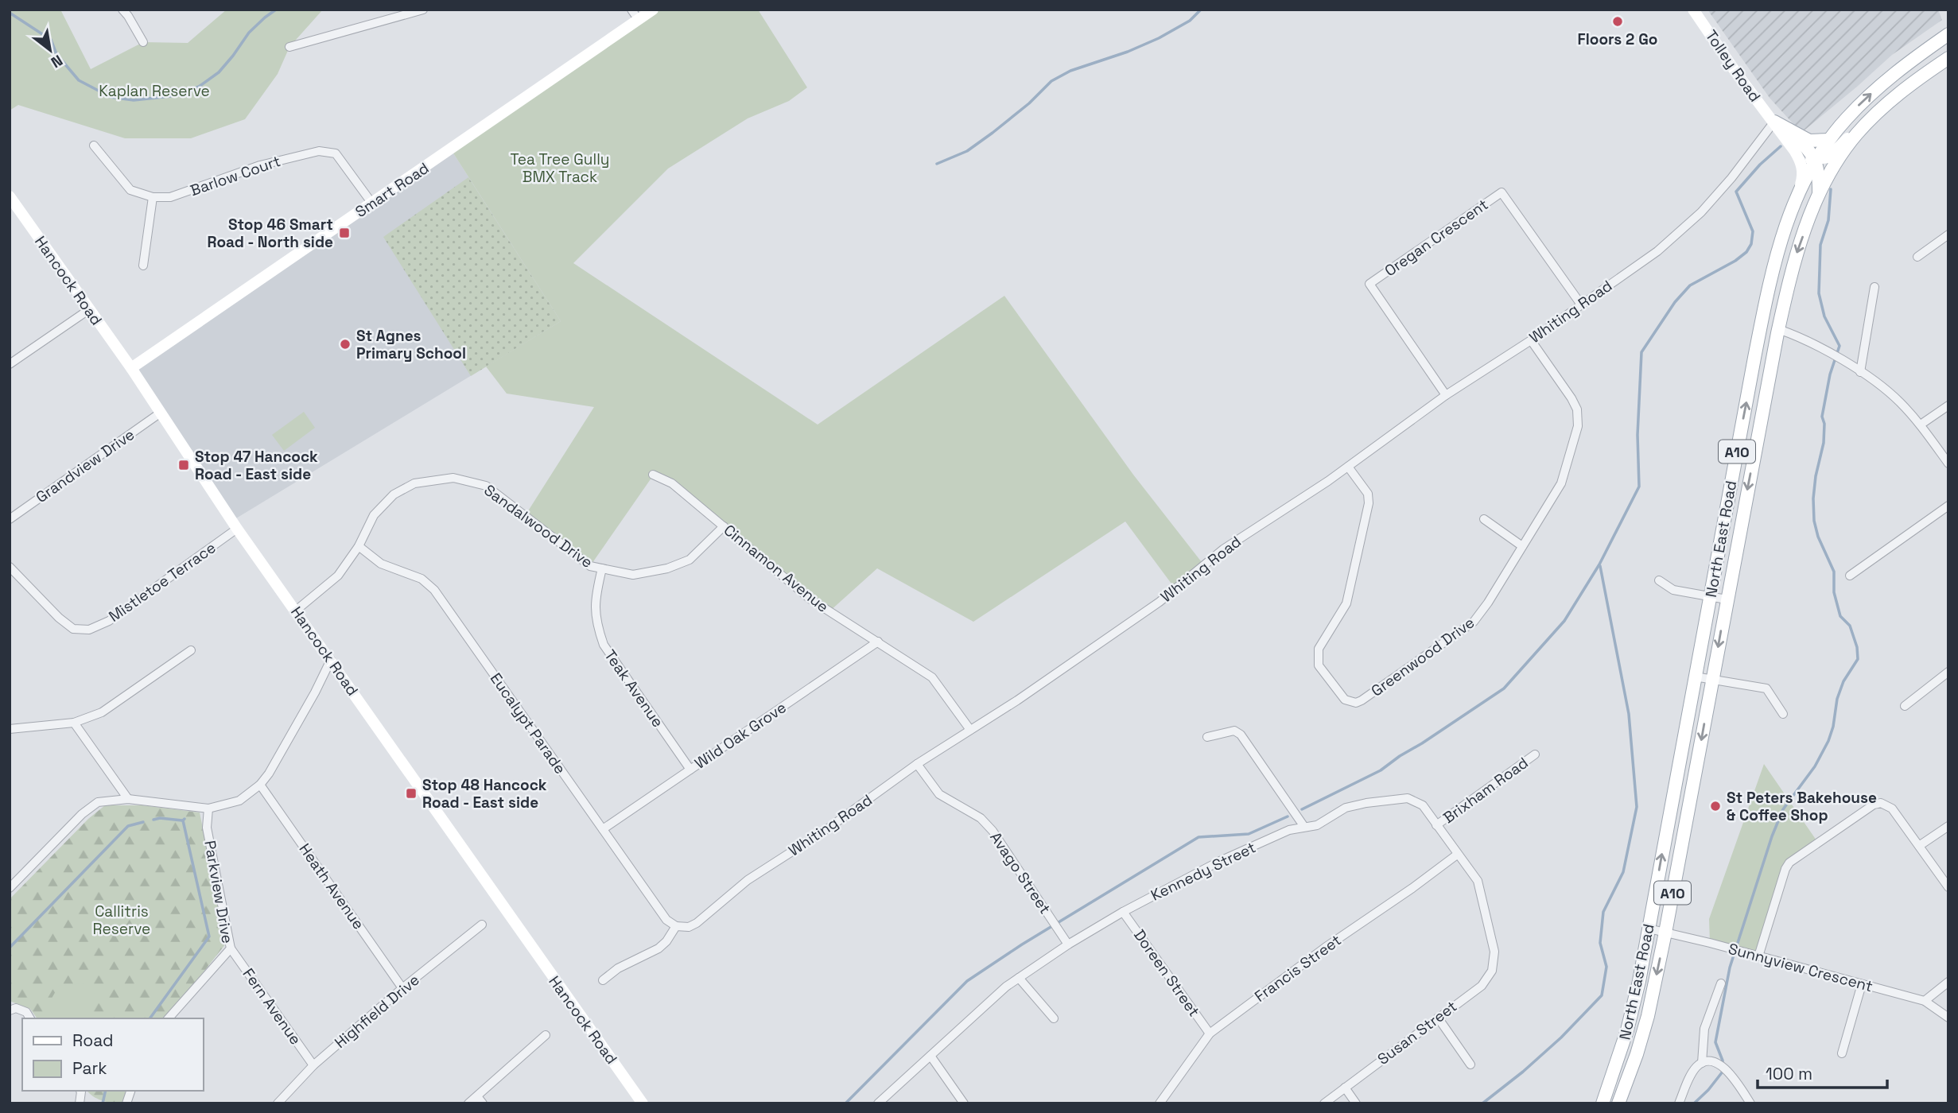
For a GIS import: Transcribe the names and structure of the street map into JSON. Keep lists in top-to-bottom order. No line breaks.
{"streets":{"main road":["Tolley Road","Smart Road","Hancock Road","A10","North East Road"],"street":["Barlow Court","Oregan Crescent","Whiting Road","Grandview Drive","Sandalwood Drive","Cinnamon Avenue","Mistletoe Terrace","Greenwood Drive","Teak Avenue","Eucalypt Parade","Wild Oak Grove","Brixham Road","Kennedy Street","Avago Street","Heath Avenue","Parkview Drive","Sunnyview Crescent","Francis Street","Doreen Street","Fern Avenue","Highfield Drive","Susan Street"]},"crossings":[["Tolley Road","Whiting Road"],["Barlow Court","Smart Road"],["Smart Road","Hancock Road"],["Oregan Crescent","Whiting Road"],["Hancock Road","Grandview Drive"],["Hancock Road","Sandalwood Drive"],["Hancock Road","Mistletoe Terrace"],["Whiting Road","Cinnamon Avenue"],["Whiting Road","Greenwood Drive"],["Whiting Road","Eucalypt Parade"],["Whiting Road","Avago Street"],["Sandalwood Drive","Cinnamon Avenue"],["Sandalwood Drive","Teak Avenue"],["Sandalwood Drive","Eucalypt Parade"],["North East Road","Sunnyview Crescent"],["Cinnamon Avenue","Wild Oak Grove"],["Teak Avenue","Wild Oak Grove"],["Eucalypt Parade","Wild Oak Grove"],["Brixham Road","Kennedy Street"],["Kennedy Street","Avago Street"],["Kennedy Street","Francis Street"],["Kennedy Street","Doreen Street"],["Kennedy Street","Susan Street"],["Heath Avenue","Highfield Drive"],["Parkview Drive","Fern Avenue"],["Francis Street","Doreen Street"],["Fern Avenue","Highfield Drive"]],"parks":["Kaplan Reserve","Tea Tree Gully BMX Track","Callitris Reserve"],"places":{"other":["Floors 2 Go","St Agnes Primary School","St Peters Bakehouse & Coffee Shop"],"transit":["Stop 46 Smart Road - North side","Stop 47 Hancock Road - East side","Stop 48 Hancock Road - East side"]},"legend":["Road","Park"],"scale_bar":"100 m","north":"bottom right"}
